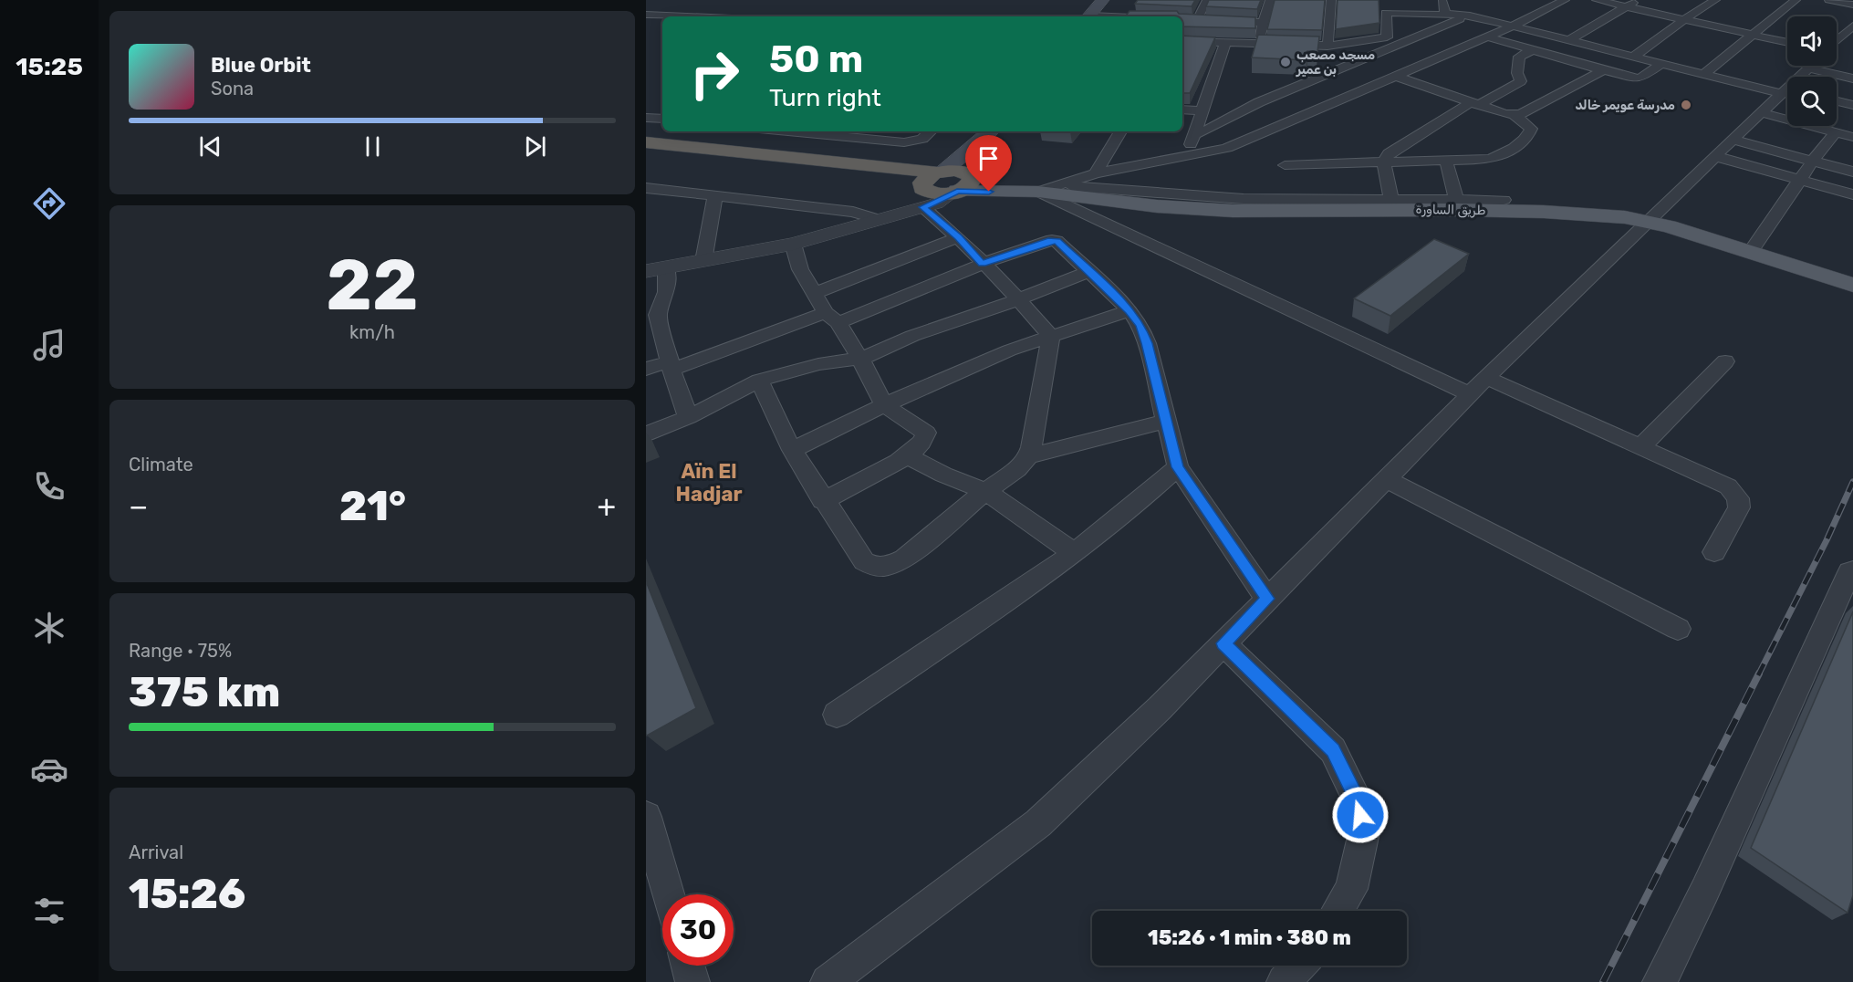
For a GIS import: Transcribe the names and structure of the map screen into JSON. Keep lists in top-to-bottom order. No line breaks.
{"streets":{"main road":["طريق الساورة"]},"districts":["Aïn El Hadjar"],"places":["مسجد مصعب بن عمير","مدرسة عويمر خالد"],"page":{"tabs":"15:25","turn":["50 m","Turn right"],"song":["Blue Orbit","Sona"],"tile":[["22","km/h"],"Climate",["Range · 75%","375 km"],["Arrival","15:26"]],"heat":["−","21°","+"],"limit":"30","trip":"15:26 · 1 min · 380 m"}}
